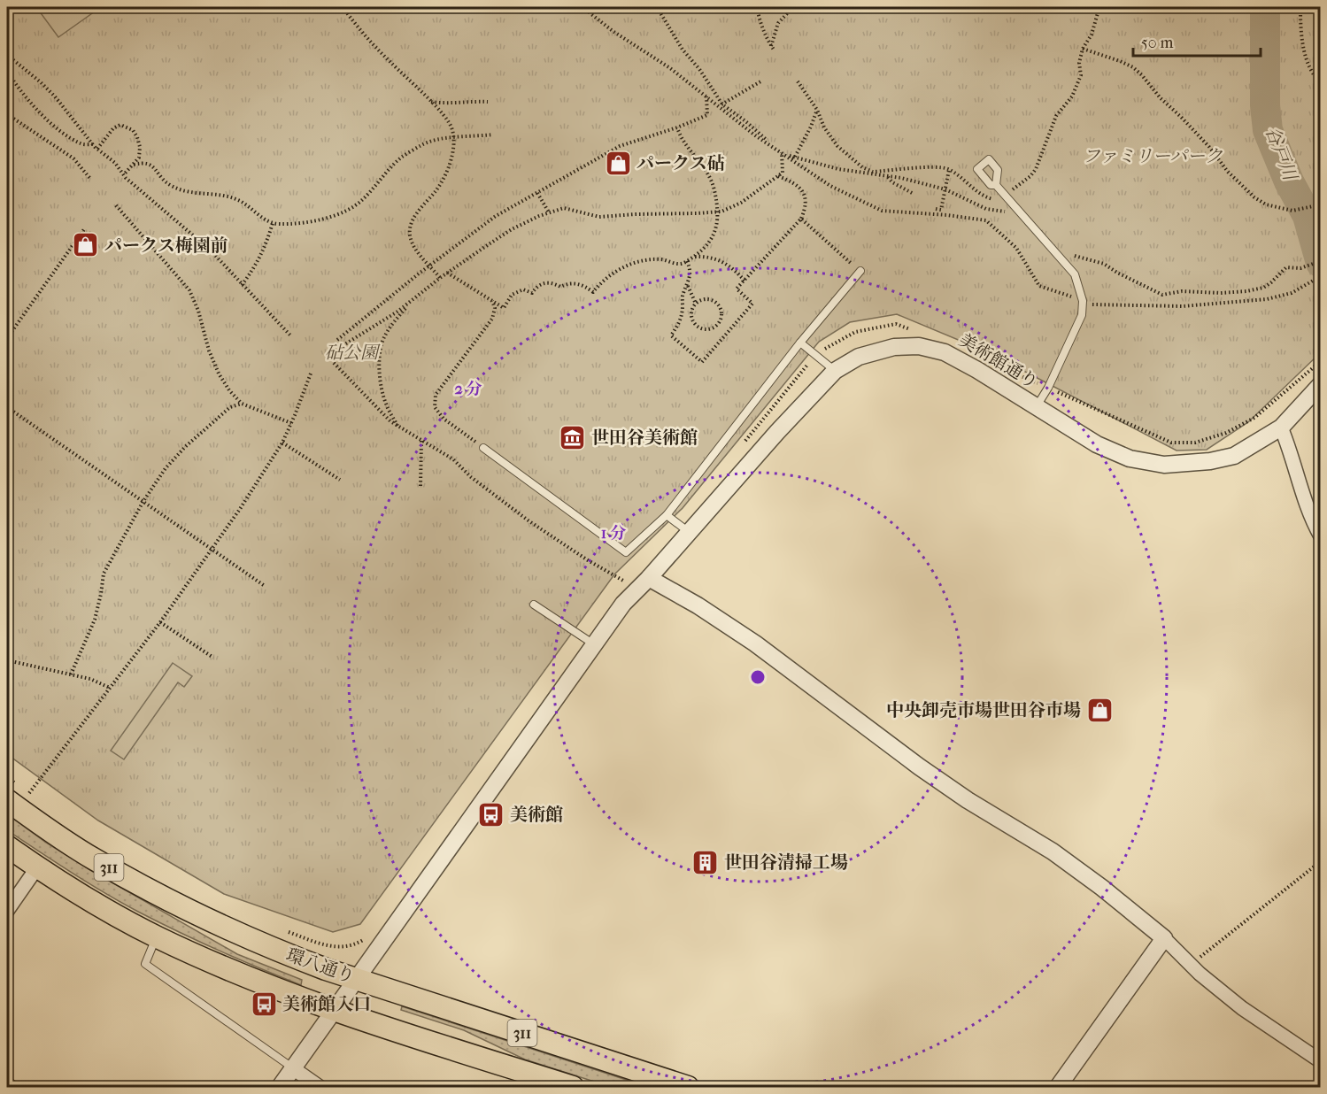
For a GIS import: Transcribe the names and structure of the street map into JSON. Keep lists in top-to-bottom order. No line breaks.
{"streets":{"main road":["311","環八通り"],"street":["美術館通り"]},"crossings":[["美術館通り","環八通り"]],"water":["谷戸川"],"parks":["ファミリーパーク","砧公園"],"places":{"shop":["パークス砧","パークス梅園前","中央卸売市場世田谷市場"],"museum":["世田谷美術館"],"bus stop":["美術館","美術館入口"],"building":["世田谷清掃工場"]},"scale_bar":"50 m","rings":["2 分","1 分"]}
